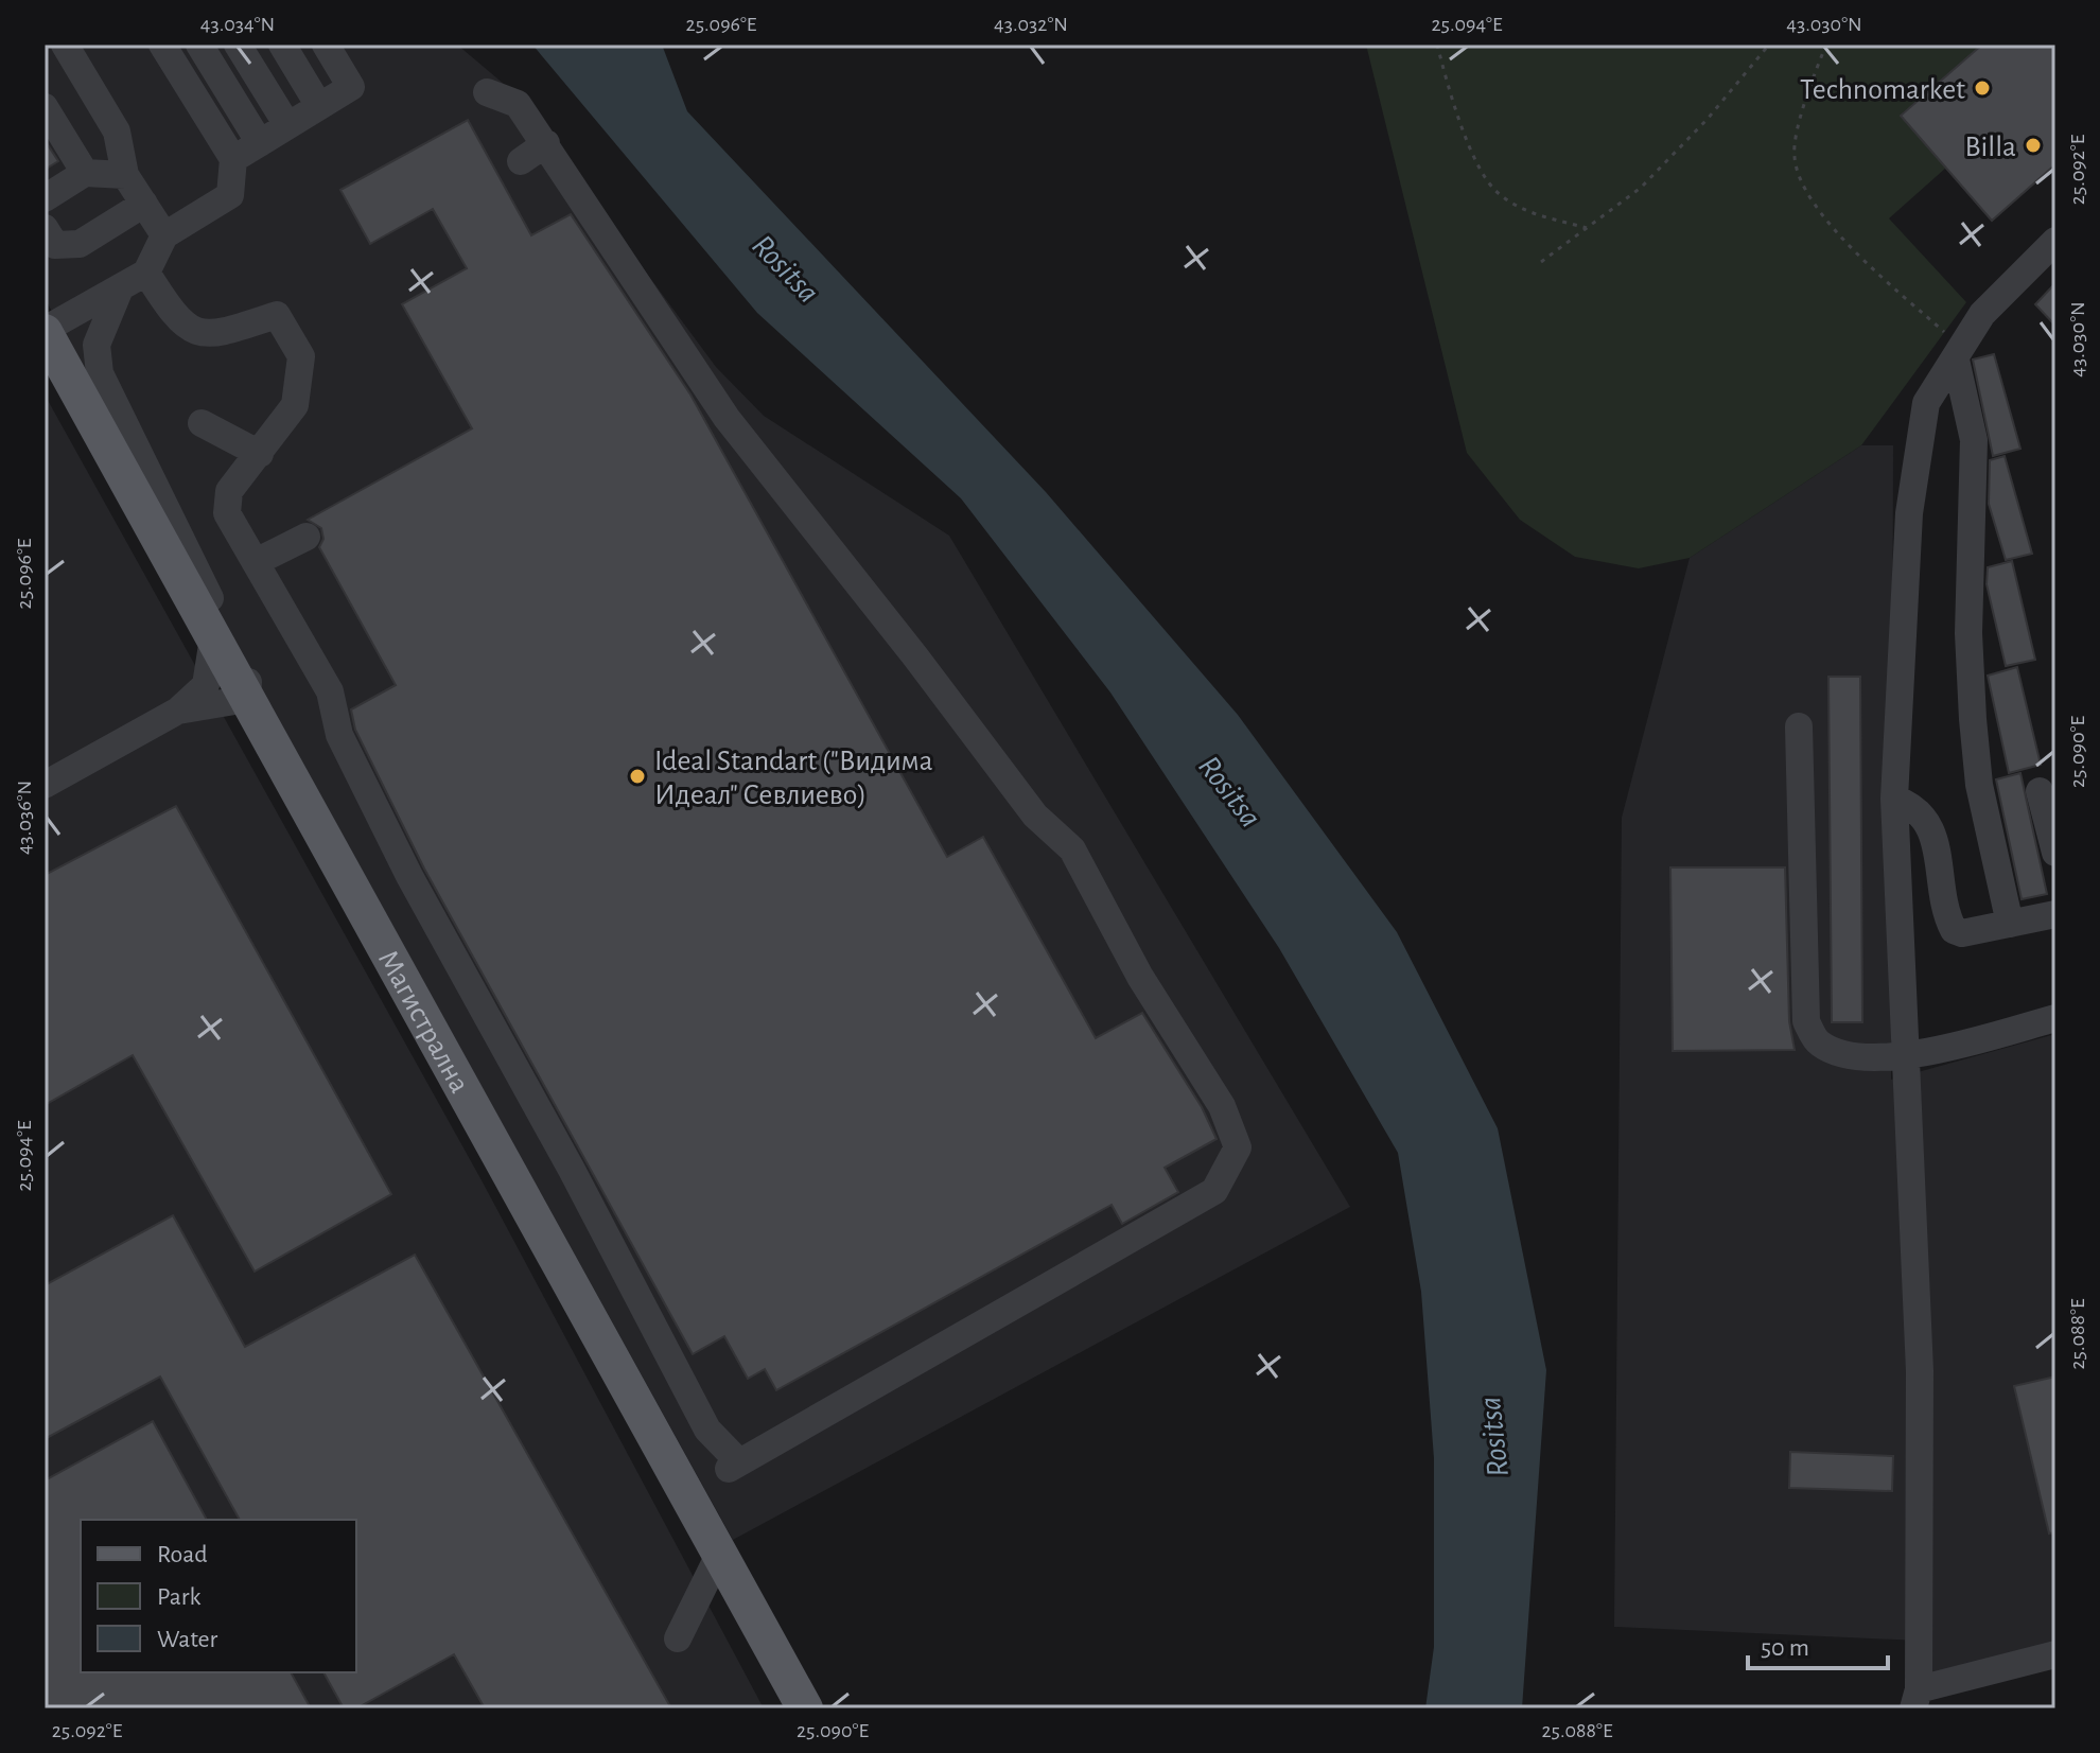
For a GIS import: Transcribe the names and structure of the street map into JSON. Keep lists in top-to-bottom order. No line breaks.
{"streets":{"main road":["Магистрална"]},"water":["Rositsa"],"places":["Technomarket","Billa","Ideal Standart (\"Видима Идеал\" Севлиево)"],"legend":["Road","Park","Water"],"scale_bar":"50 m","coordinates":["43.034°N","25.096°E","43.032°N","25.094°E","43.030°N","25.092°E","25.090°E","43.036°N","25.088°E"]}
